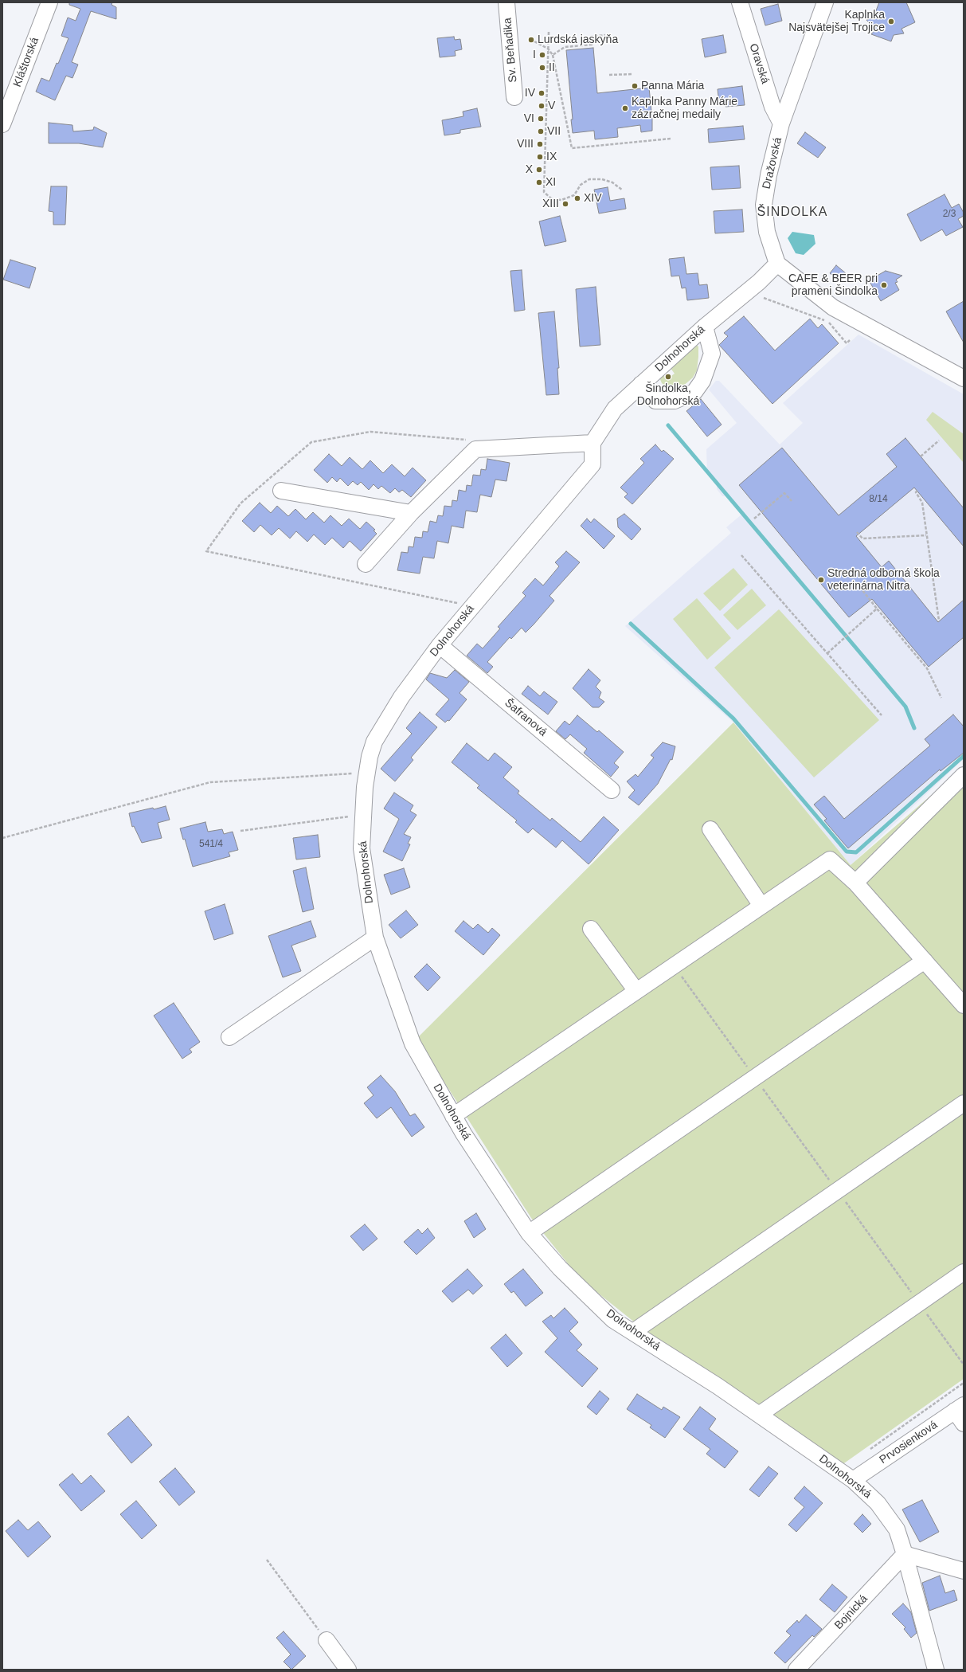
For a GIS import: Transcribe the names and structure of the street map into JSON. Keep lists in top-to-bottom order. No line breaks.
{"streets":{"street":["Sv. Beňadika","Kláštorská","Oravská","Dražovská","Dolnohorská","Šafranová","Prvosienková","Bojnická"]},"crossings":[["Oravská","Dražovská"],["Dražovská","Dolnohorská"],["Dolnohorská","Šafranová"],["Dolnohorská","Prvosienková"],["Dolnohorská","Bojnická"]],"districts":["ŠINDOLKA"],"places":["Kaplnka Najsvätejšej Trojice","Lurdská jaskyňa","I","II","Panna Mária","IV","V","Kaplnka Panny Márie zázračnej medaily","VI","VII","VIII","IX","X","XI","XIV","XIII","CAFE & BEER pri prameni Šindolka","Šindolka, Dolnohorská","Stredná odborná škola veterinárna Nitra"],"house_numbers":["2/3","8/14","541/4"]}
